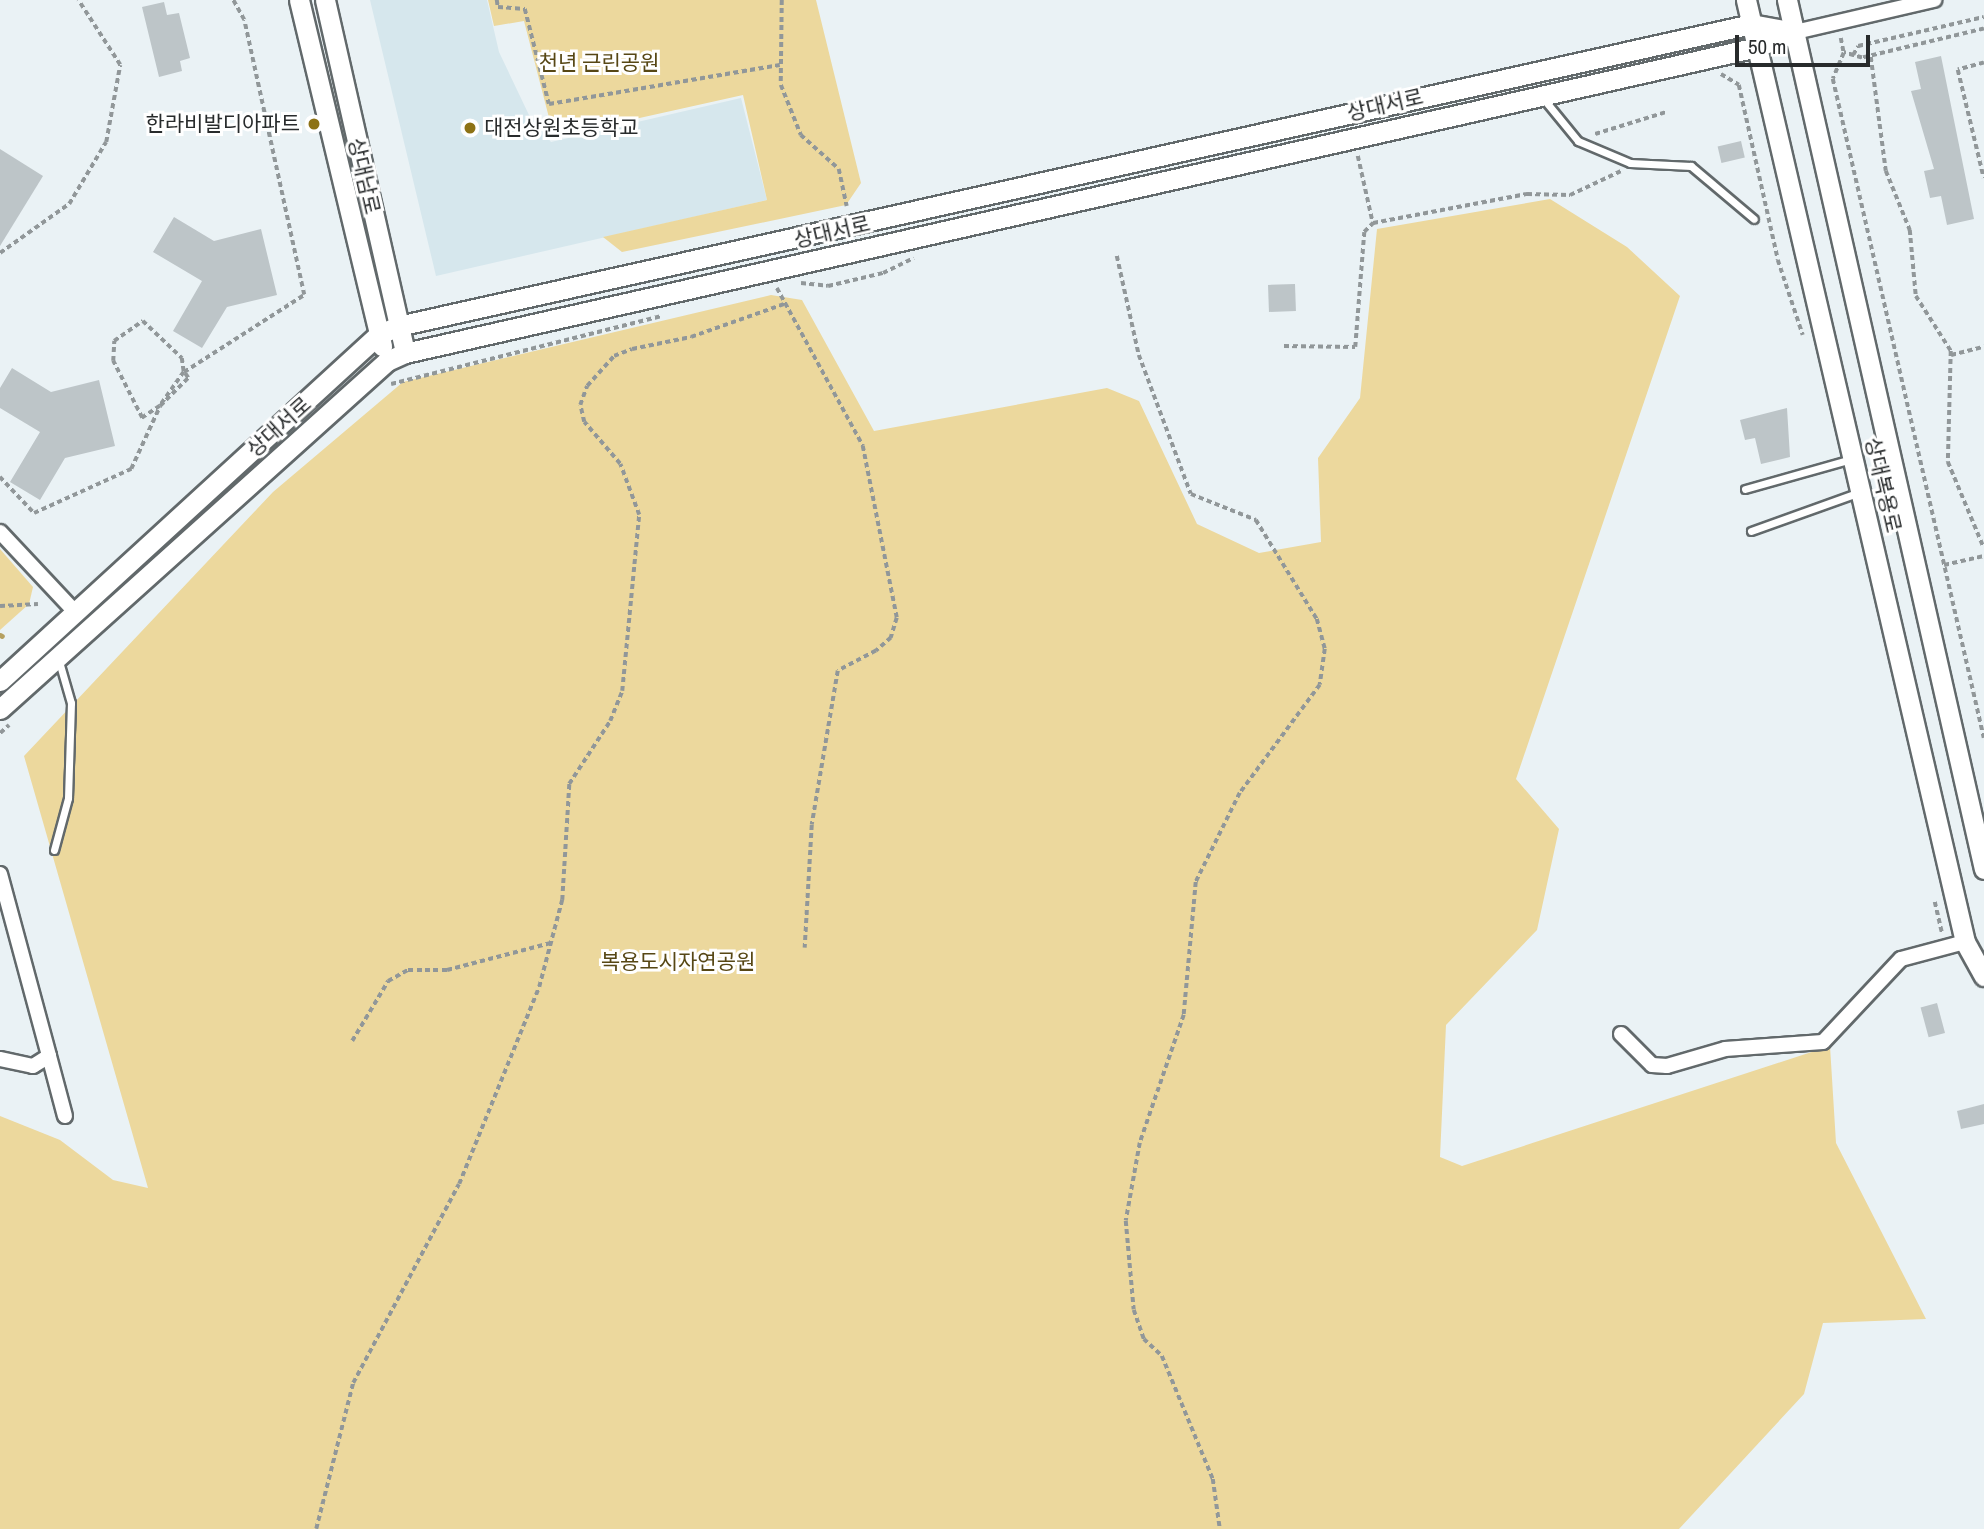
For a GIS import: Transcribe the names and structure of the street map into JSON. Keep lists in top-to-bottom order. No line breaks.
{"streets":{"street":["상대서로","상대남로","상대복용로"]},"crossings":[["상대서로","상대남로"],["상대서로","상대복용로"]],"parks":["천년 근린공원","복용도시자연공원"],"places":["한라비발디아파트","대전상원초등학교"],"scale_bar":"50 m"}
